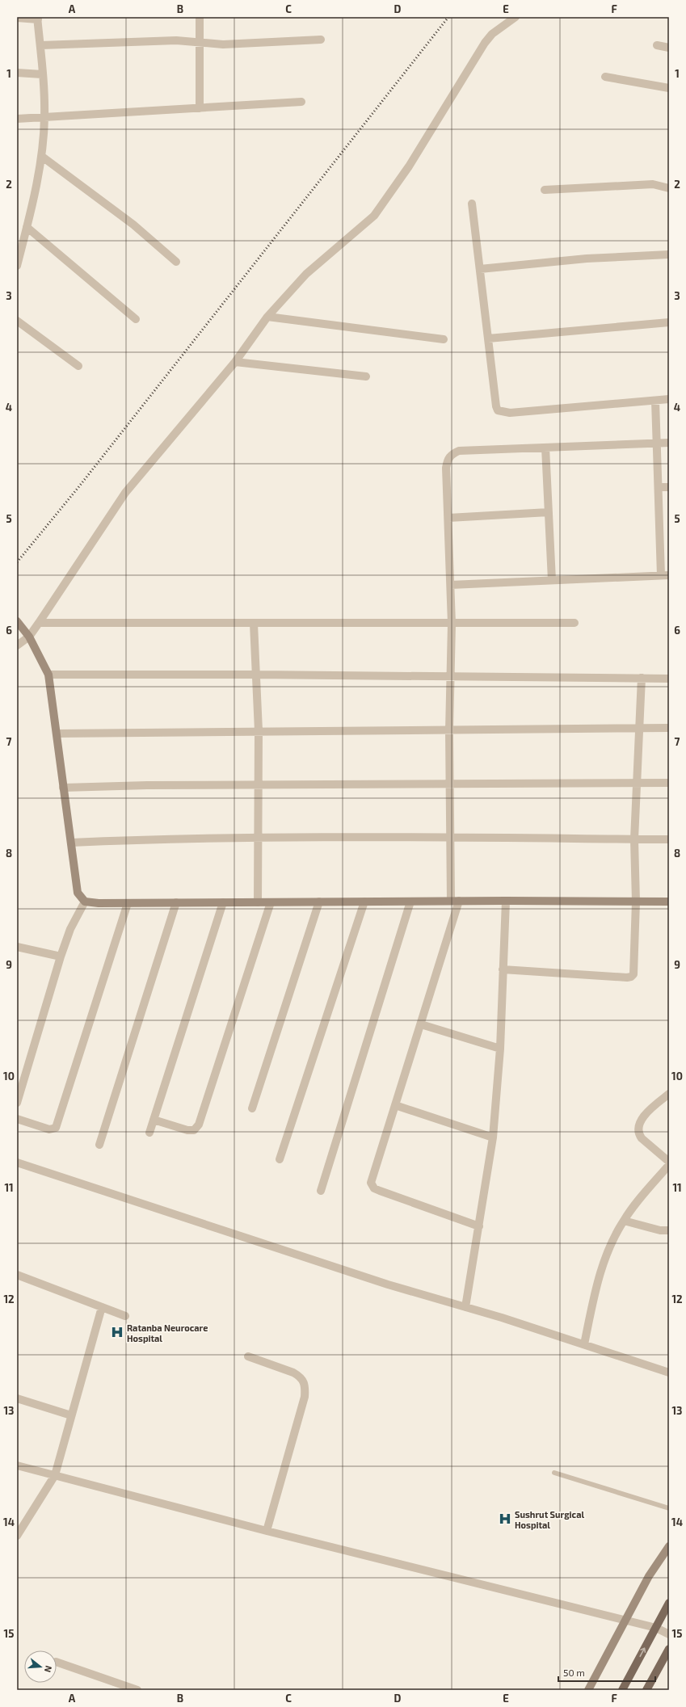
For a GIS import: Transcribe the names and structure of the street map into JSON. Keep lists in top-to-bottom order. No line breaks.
{"places":{"hospital":["Ratanba Neurocare Hospital","Sushrut Surgical Hospital"]},"scale_bar":"50 m","north":"right","grid":{"columns":["A","B","C","D","E","F"],"rows":["1","2","3","4","5","6","7","8","9","10","11","12","13","14","15"]}}
